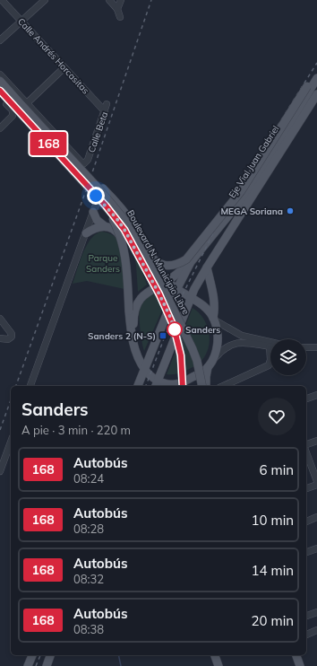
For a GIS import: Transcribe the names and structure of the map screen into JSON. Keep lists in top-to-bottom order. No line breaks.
{"streets":{"main road":["Eje Vial Juan Gabriel","Boulevard N. Municipio Libre"],"street":["Calle Andrés Horcasitas","Calle Beta"]},"crossings":[["Calle Andrés Horcasitas","Calle Beta"],["Calle Beta","Boulevard N. Municipio Libre"]],"parks":["Parque Sanders"],"places":{"other":["MEGA Soriana","Sanders"],"transit":["Sanders 2 (N-S)"]},"lines":["bus line 168"],"page":{"on_map":"168","heading":["Sanders","A pie · 3 min · 220 m"],"list":[{"mark":"168","name":"Autobús","note":"08:24","value":"6 min"},{"mark":"168","name":"Autobús","note":"08:28","value":"10 min"},{"mark":"168","name":"Autobús","note":"08:32","value":"14 min"},{"mark":"168","name":"Autobús","note":"08:38","value":"20 min"}]}}
